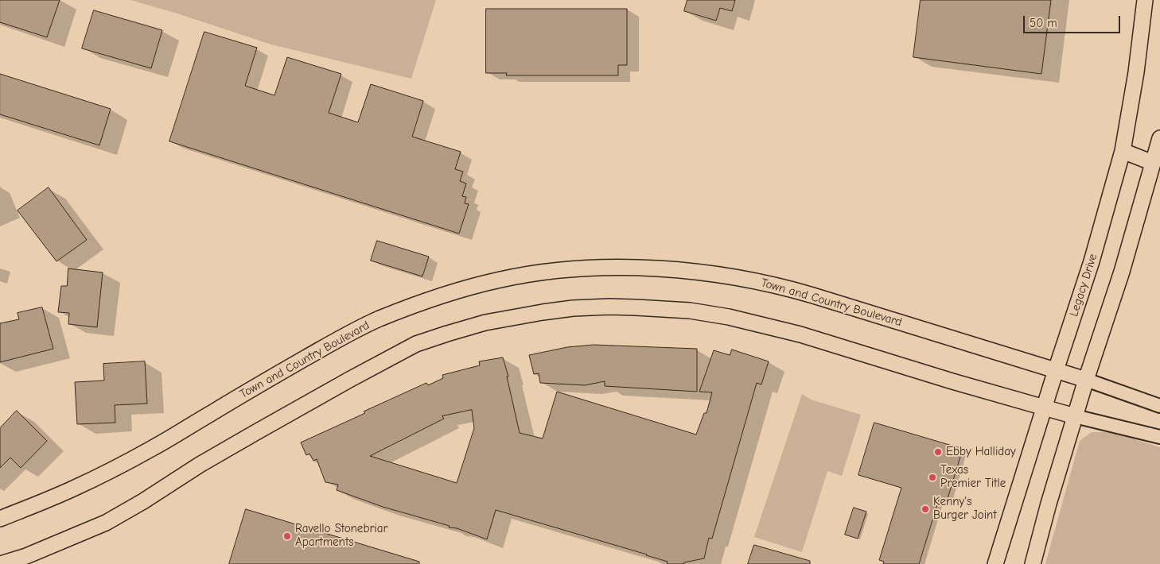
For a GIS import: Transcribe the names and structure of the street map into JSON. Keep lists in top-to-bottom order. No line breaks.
{"streets":{"main road":["Legacy Drive","Town and Country Boulevard"]},"crossings":[["Legacy Drive","Town and Country Boulevard"]],"places":["Ebby Halliday","Texas Premier Title","Kenny's Burger Joint","Ravello Stonebriar Apartments"],"scale_bar":"50 m"}
